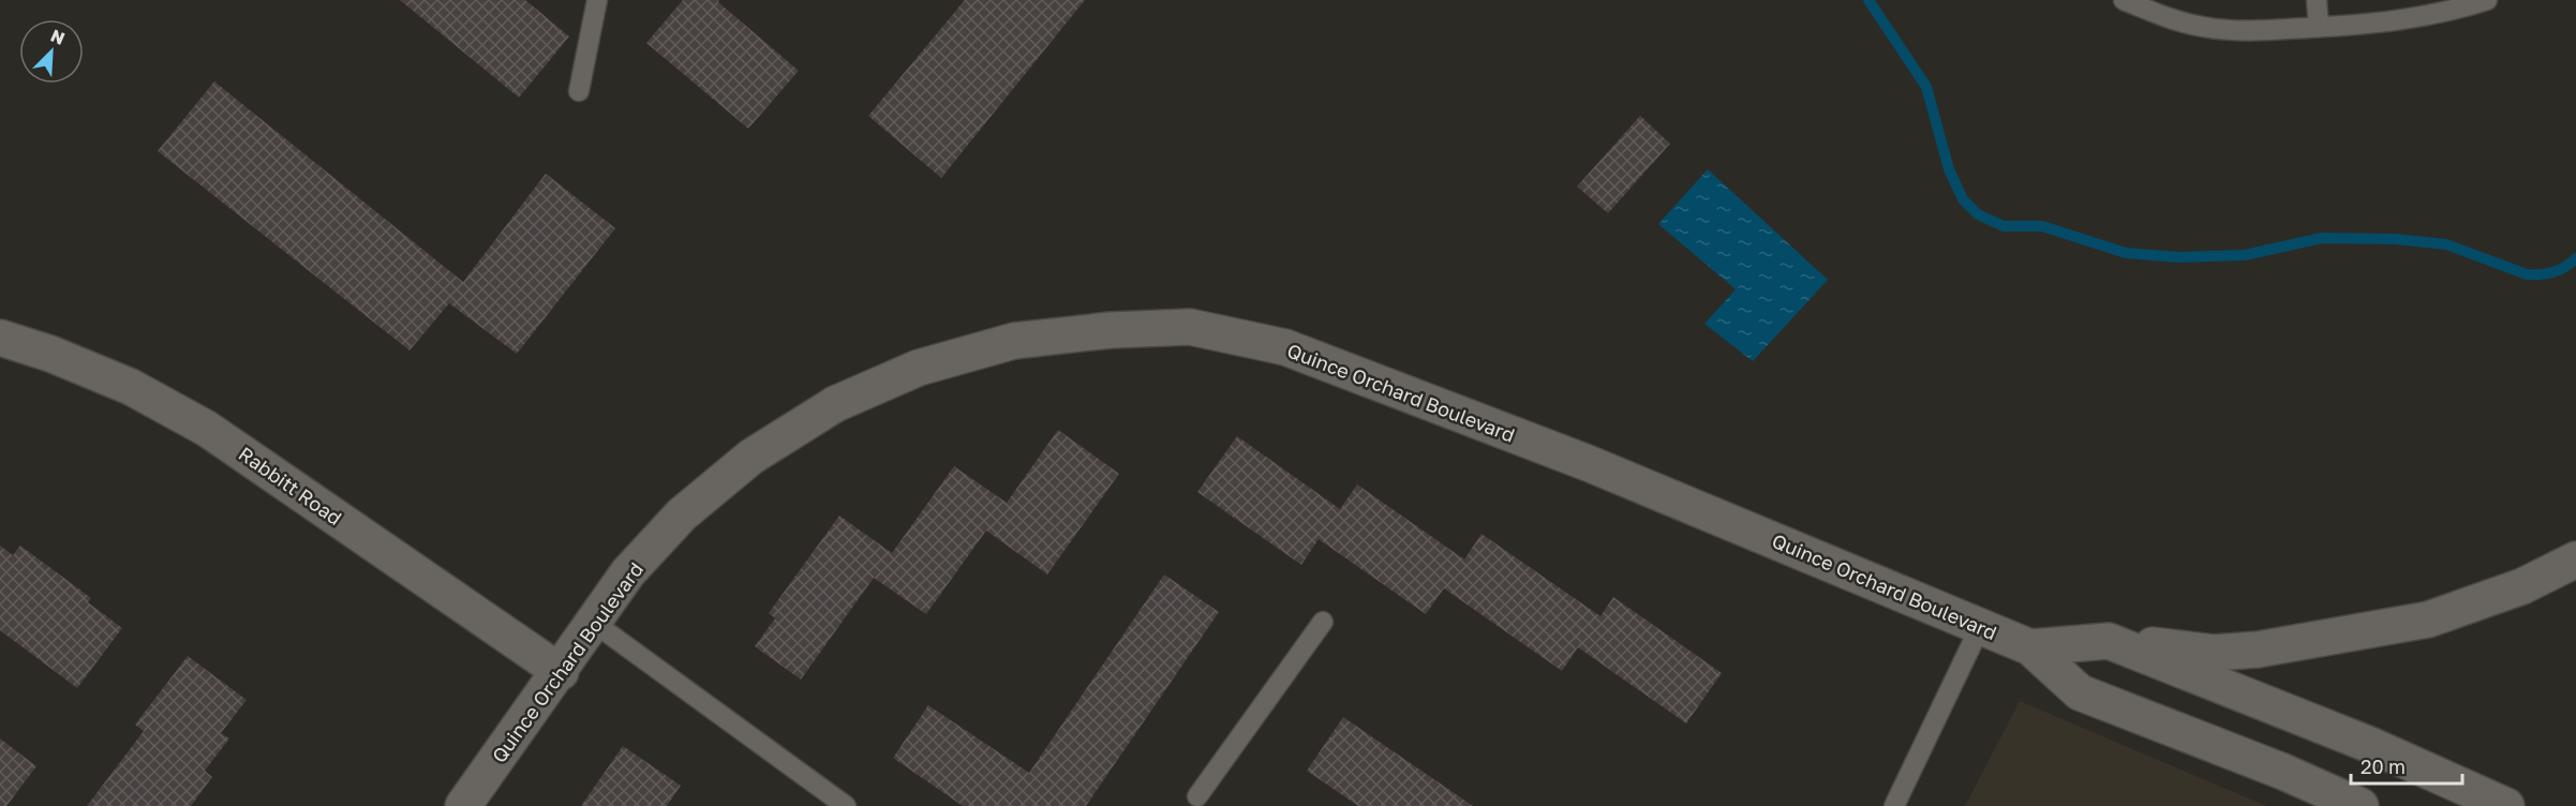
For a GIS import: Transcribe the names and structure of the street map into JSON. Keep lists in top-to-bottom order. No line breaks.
{"streets":{"street":["Quince Orchard Boulevard","Rabbitt Road"]},"crossings":[["Quince Orchard Boulevard","Rabbitt Road"]],"scale_bar":"20 m","north":"top right"}
